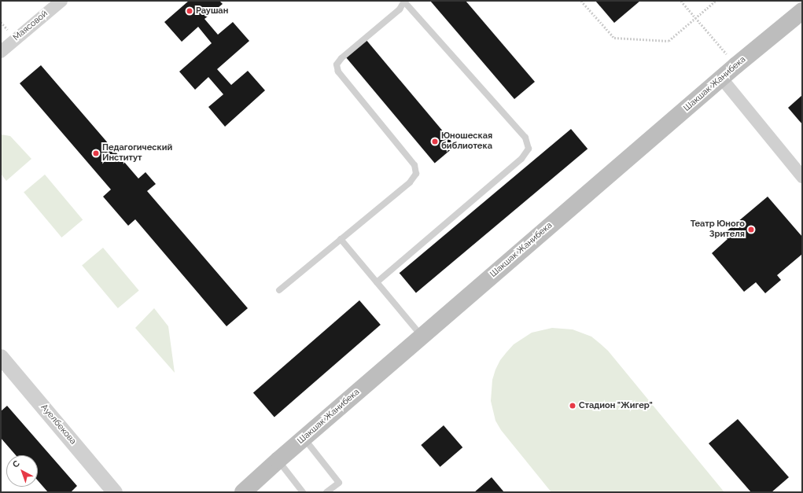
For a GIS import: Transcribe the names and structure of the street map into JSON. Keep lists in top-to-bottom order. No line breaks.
{"streets":{"main road":["Шакшак Жанибека"],"street":["Маясовой","Ауелбекова"]},"places":["Раушан","Юношеская библиотека","Педагогический Институт","Театр Юного Зрителя","Стадион \"Жигер\""],"north":"top left"}
